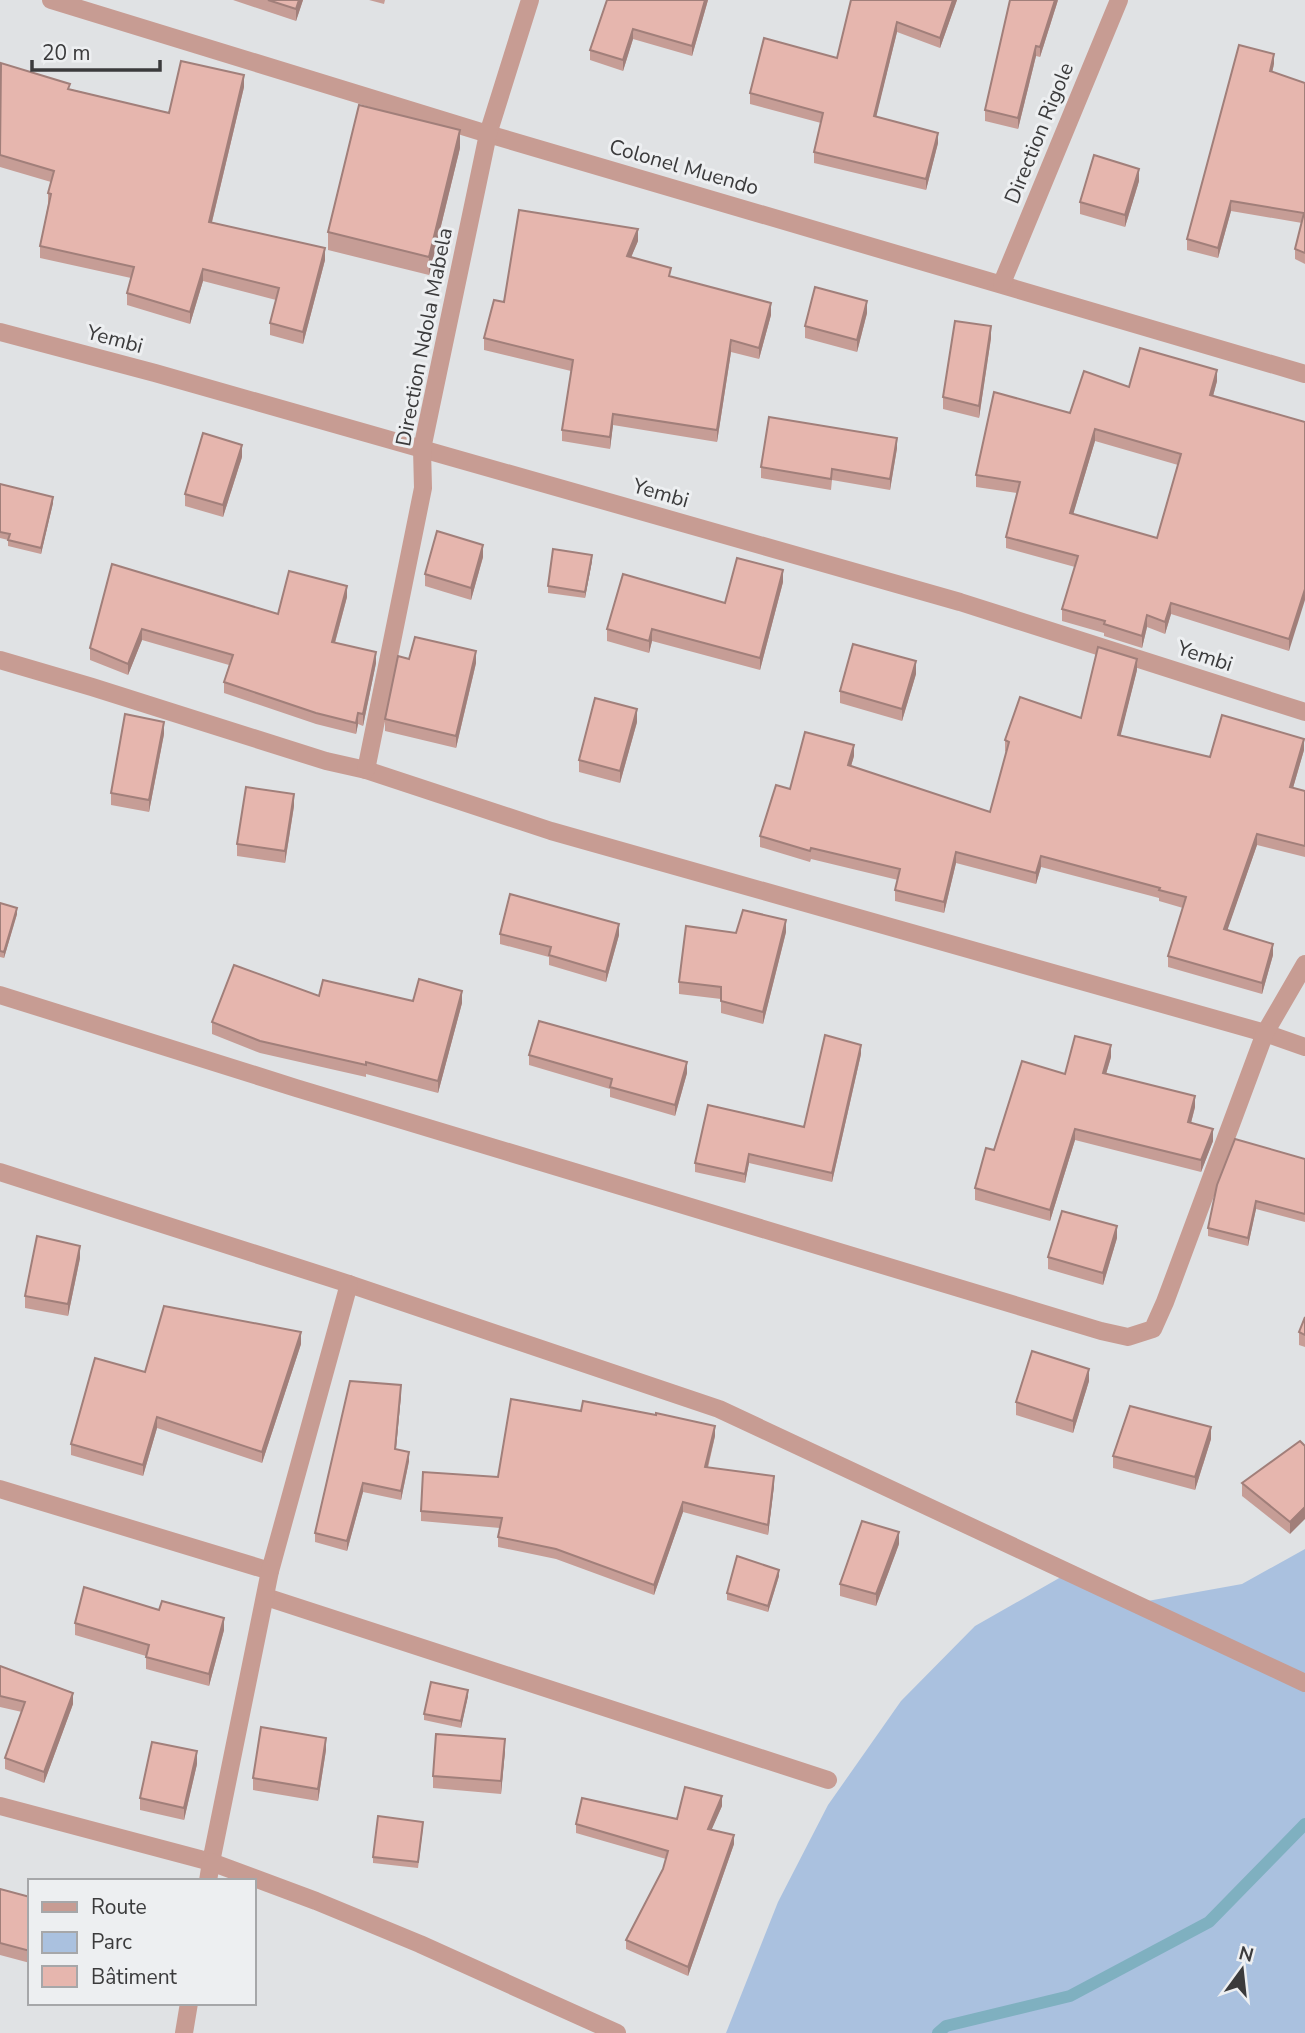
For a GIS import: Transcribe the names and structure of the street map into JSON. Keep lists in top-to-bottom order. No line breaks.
{"streets":{"street":["Direction Rigole","Colonel Muendo","Direction Ndola Mabela","Yembi"]},"crossings":[["Direction Rigole","Colonel Muendo"],["Colonel Muendo","Direction Ndola Mabela"],["Direction Ndola Mabela","Yembi"]],"legend":["Route","Parc","Bâtiment"],"scale_bar":"20 m","north":"top"}
